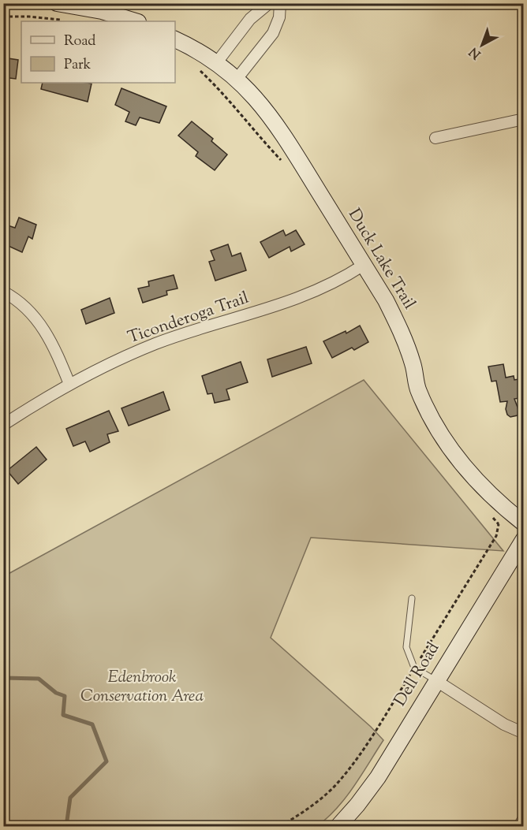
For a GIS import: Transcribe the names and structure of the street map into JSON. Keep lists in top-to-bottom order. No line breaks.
{"streets":{"street":["Duck Lake Trail","Ticonderoga Trail","Dell Road"]},"crossings":[["Duck Lake Trail","Ticonderoga Trail"]],"parks":["Edenbrook Conservation Area"],"legend":["Road","Park"],"north":"bottom left"}
